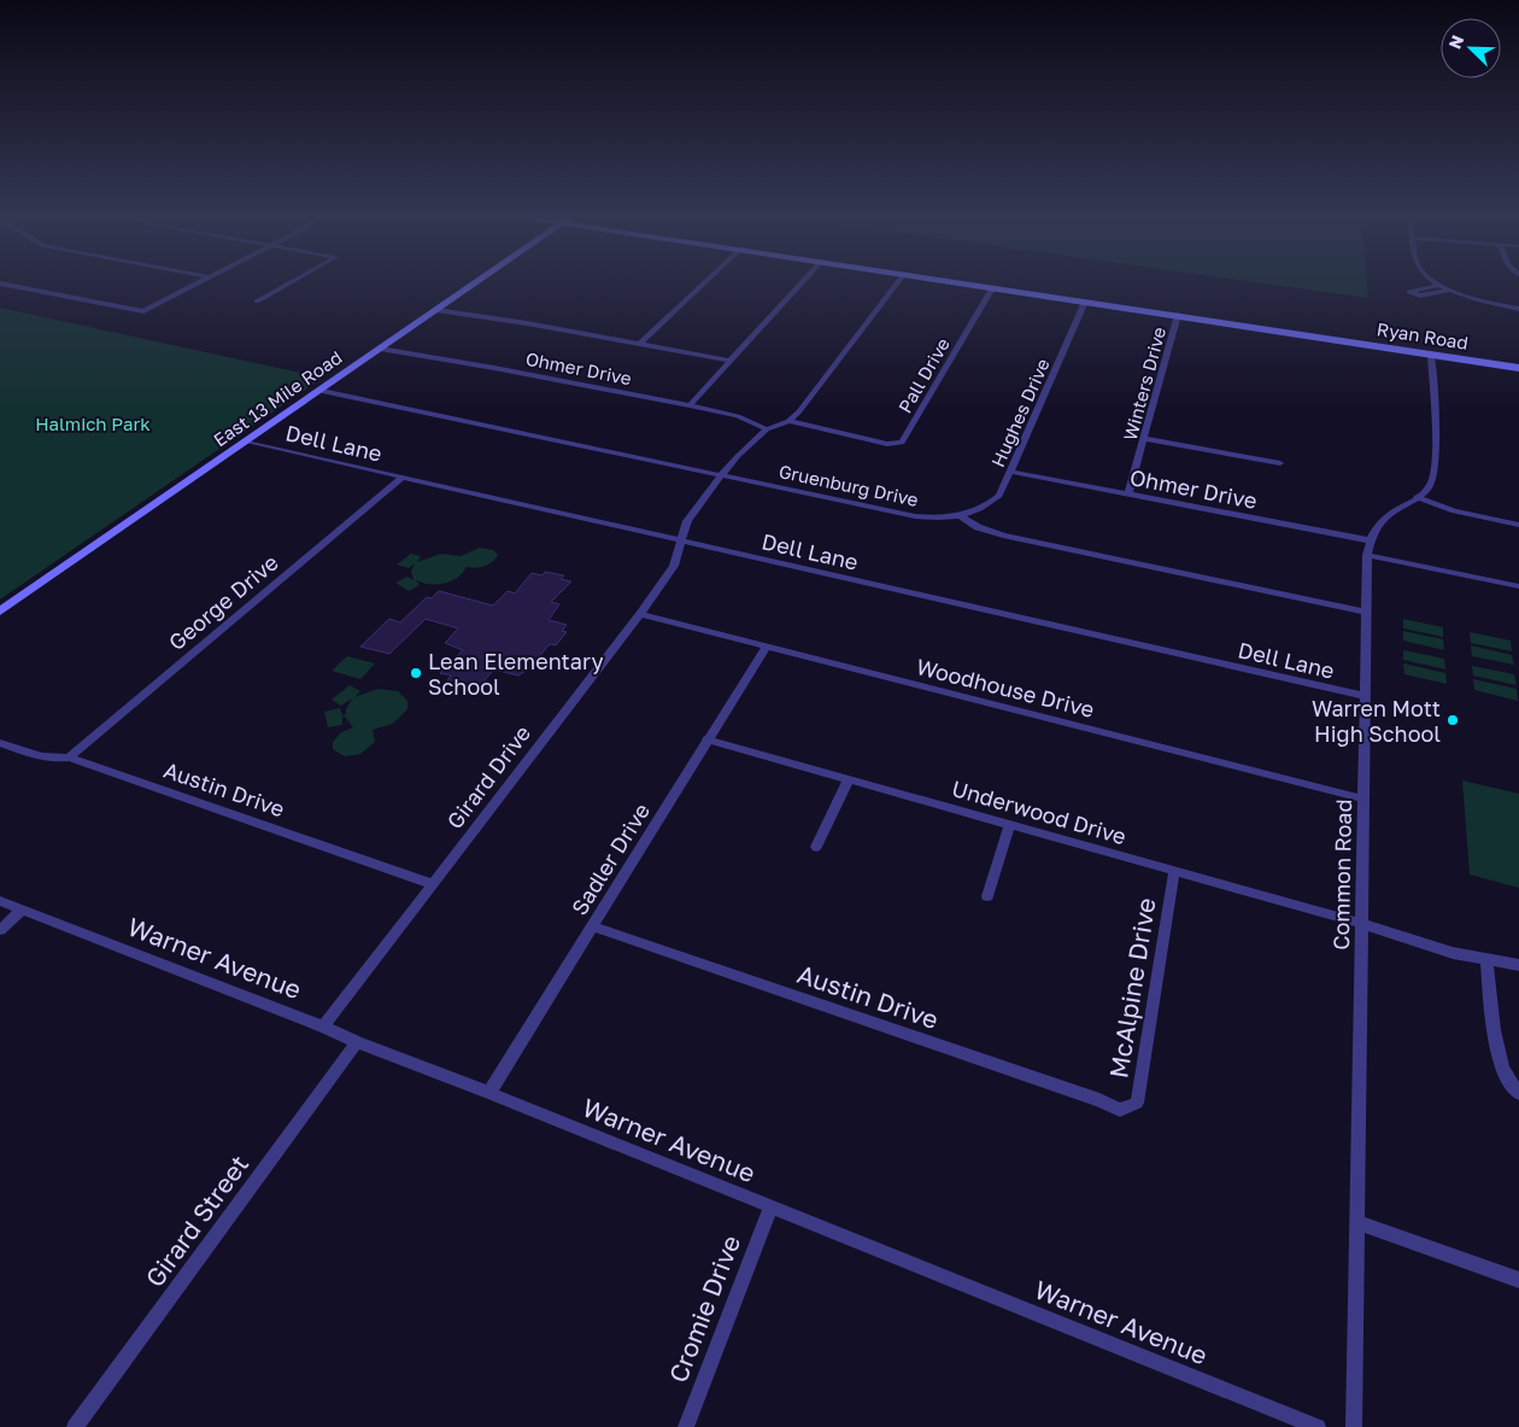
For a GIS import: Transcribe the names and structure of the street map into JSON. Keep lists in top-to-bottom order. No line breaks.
{"streets":{"main road":["Ryan Road","East 13 Mile Road"],"street":["Ohmer Drive","Pall Drive","Winters Drive","Hughes Drive","Dell Lane","Gruenburg Drive","George Drive","Woodhouse Drive","Girard Drive","Austin Drive","Underwood Drive","Sadler Drive","Common Road","Warner Avenue","McAlpine Drive","Girard Street","Cromie Drive"]},"crossings":[["Ryan Road","Pall Drive"],["Ryan Road","Winters Drive"],["Ryan Road","Hughes Drive"],["Ryan Road","Common Road"],["Ohmer Drive","Winters Drive"],["Ohmer Drive","East 13 Mile Road"],["Ohmer Drive","Hughes Drive"],["Ohmer Drive","Girard Drive"],["Ohmer Drive","Common Road"],["Pall Drive","Girard Drive"],["East 13 Mile Road","Dell Lane"],["East 13 Mile Road","Gruenburg Drive"],["Hughes Drive","Gruenburg Drive"],["Dell Lane","George Drive"],["Dell Lane","Girard Drive"],["Dell Lane","Common Road"],["Gruenburg Drive","Girard Drive"],["George Drive","Austin Drive"],["Woodhouse Drive","Girard Drive"],["Woodhouse Drive","Sadler Drive"],["Woodhouse Drive","Common Road"],["Girard Drive","Austin Drive"],["Girard Drive","Warner Avenue"],["Austin Drive","Sadler Drive"],["Austin Drive","McAlpine Drive"],["Underwood Drive","Sadler Drive"],["Underwood Drive","Common Road"],["Underwood Drive","McAlpine Drive"],["Sadler Drive","Warner Avenue"],["Warner Avenue","Girard Street"],["Warner Avenue","Cromie Drive"]],"parks":["Halmich Park"],"places":["Lean Elementary School","Warren Mott High School"],"north":"top left"}
